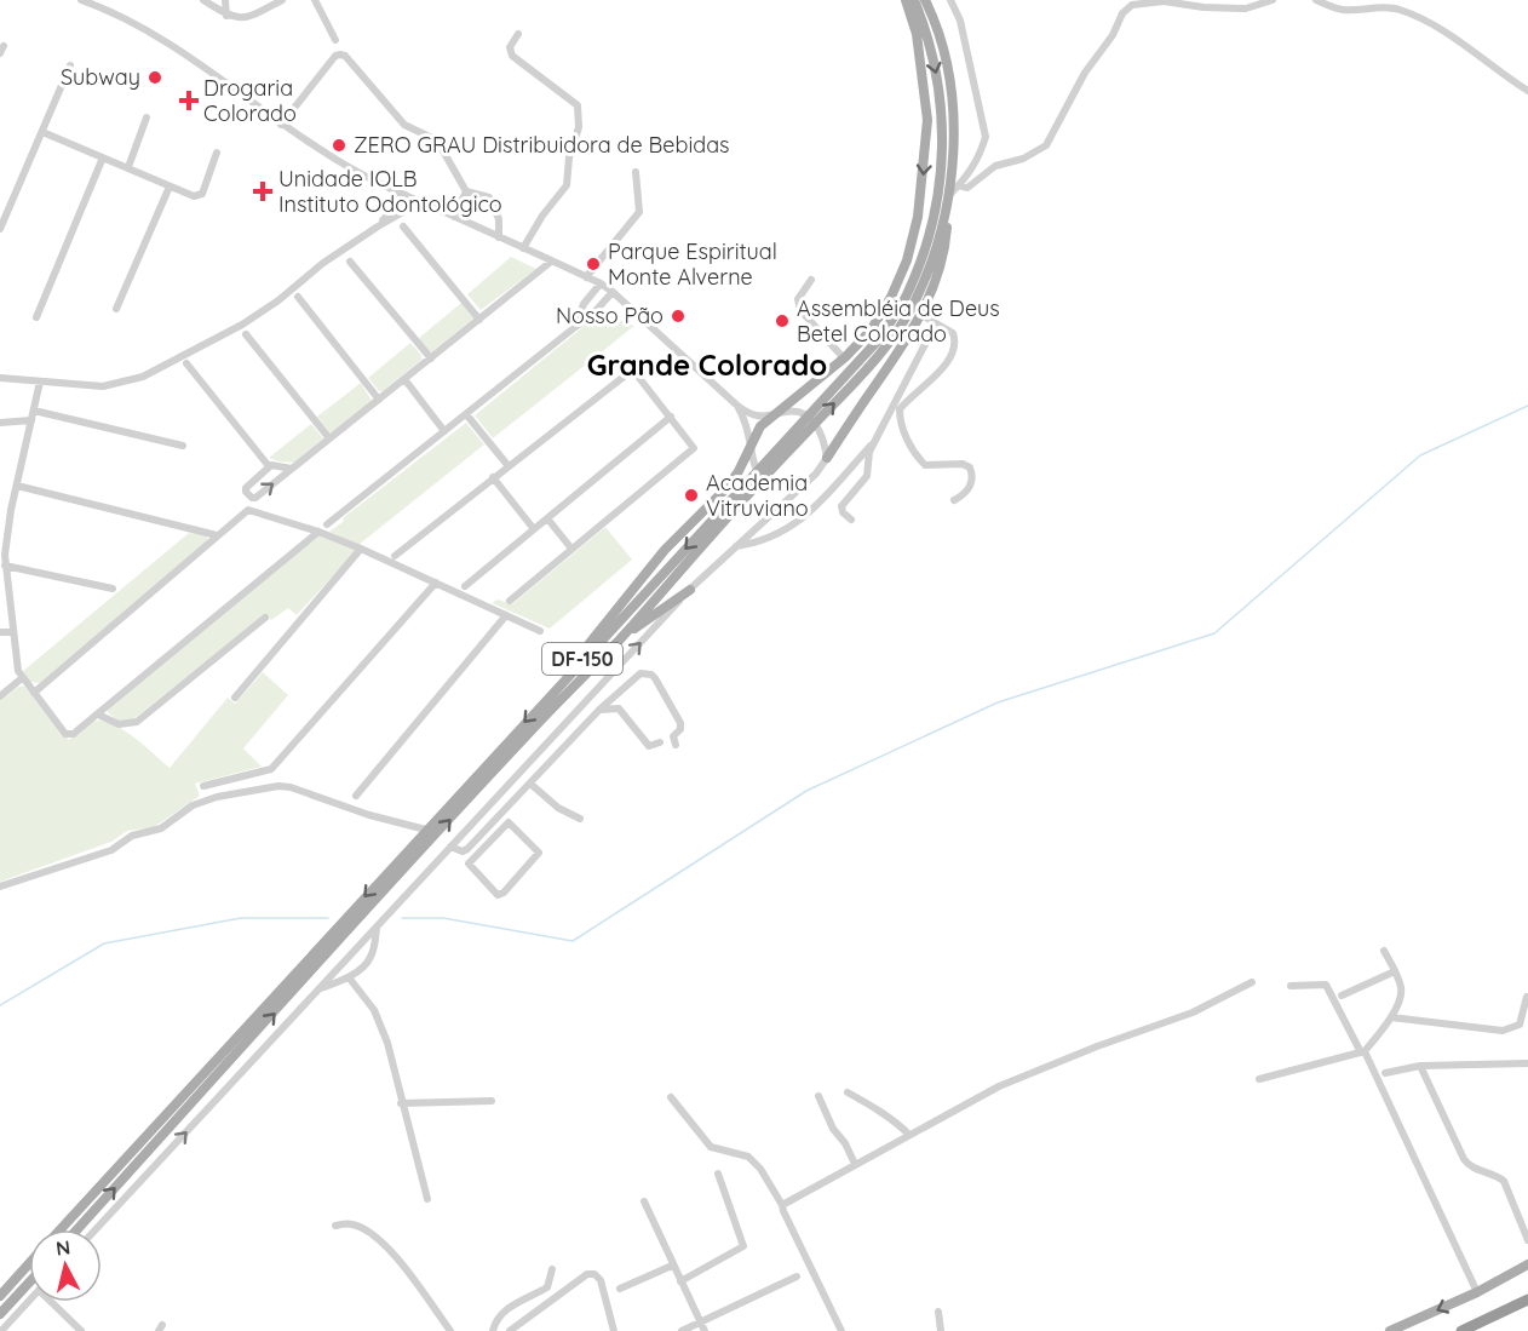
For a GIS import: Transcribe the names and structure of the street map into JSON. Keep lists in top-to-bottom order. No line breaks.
{"streets":{"main road":["DF-150"]},"districts":["Grande Colorado"],"places":{"other":["Subway","ZERO GRAU Distribuidora de Bebidas","Parque Espiritual Monte Alverne","Nosso Pão","Assembléia de Deus Betel Colorado","Academia Vitruviano"],"health":["Drogaria Colorado","Unidade IOLB Instituto Odontológico"]},"north":"top"}
